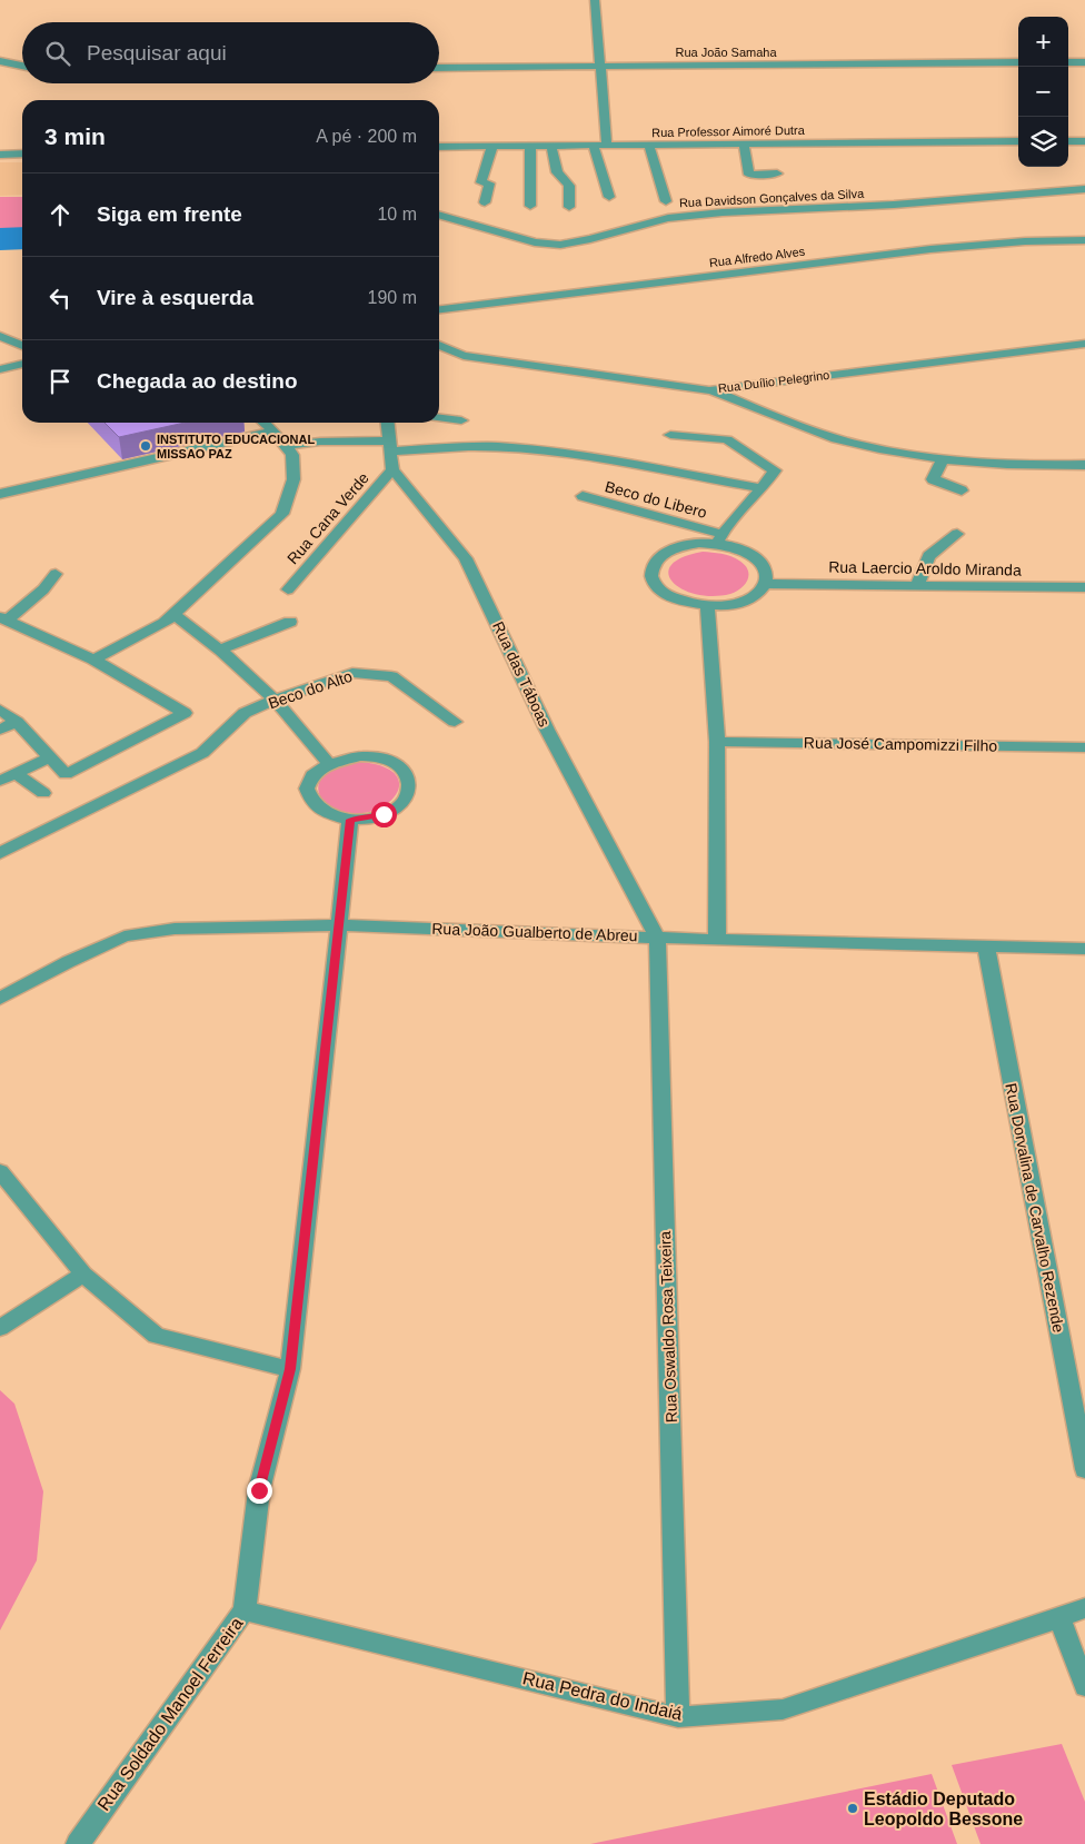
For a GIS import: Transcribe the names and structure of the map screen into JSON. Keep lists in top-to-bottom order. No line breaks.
{"streets":{"street":["Rua João Samaha","Rua Professor Aimoré Dutra","Rua Davidson Gonçalves da Silva","Rua Alfredo Alves","Rua Duílio Pelegrino","Beco do Libero","Rua Cana Verde","Rua Laercio Aroldo Miranda","Rua das Táboas","Beco do Alto","Rua José Campomizzi Filho","Rua João Gualberto de Abreu","Rua Dorvalina de Carvalho Rezende","Rua Oswaldo Rosa Teixeira","Rua Pedra do Indaiá","Rua Soldado Manoel Ferreira"]},"crossings":[["Beco do Libero","Rua Laercio Aroldo Miranda"],["Rua Cana Verde","Rua das Táboas"],["Rua das Táboas","Rua João Gualberto de Abreu"],["Rua das Táboas","Rua Oswaldo Rosa Teixeira"],["Rua João Gualberto de Abreu","Rua Dorvalina de Carvalho Rezende"],["Rua João Gualberto de Abreu","Rua Oswaldo Rosa Teixeira"],["Rua João Gualberto de Abreu","Rua Soldado Manoel Ferreira"],["Rua Oswaldo Rosa Teixeira","Rua Pedra do Indaiá"],["Rua Pedra do Indaiá","Rua Soldado Manoel Ferreira"]],"places":["INSTITUTO EDUCACIONAL MISSAO PAZ","Estádio Deputado Leopoldo Bessone"],"page":{"map_buttons":["+","−"],"search":"Pesquisar aqui","heading":["3 min","A pé · 200 m"],"list":[["Siga em frente","10 m"],["Vire à esquerda","190 m"],"Chegada ao destino"]}}
